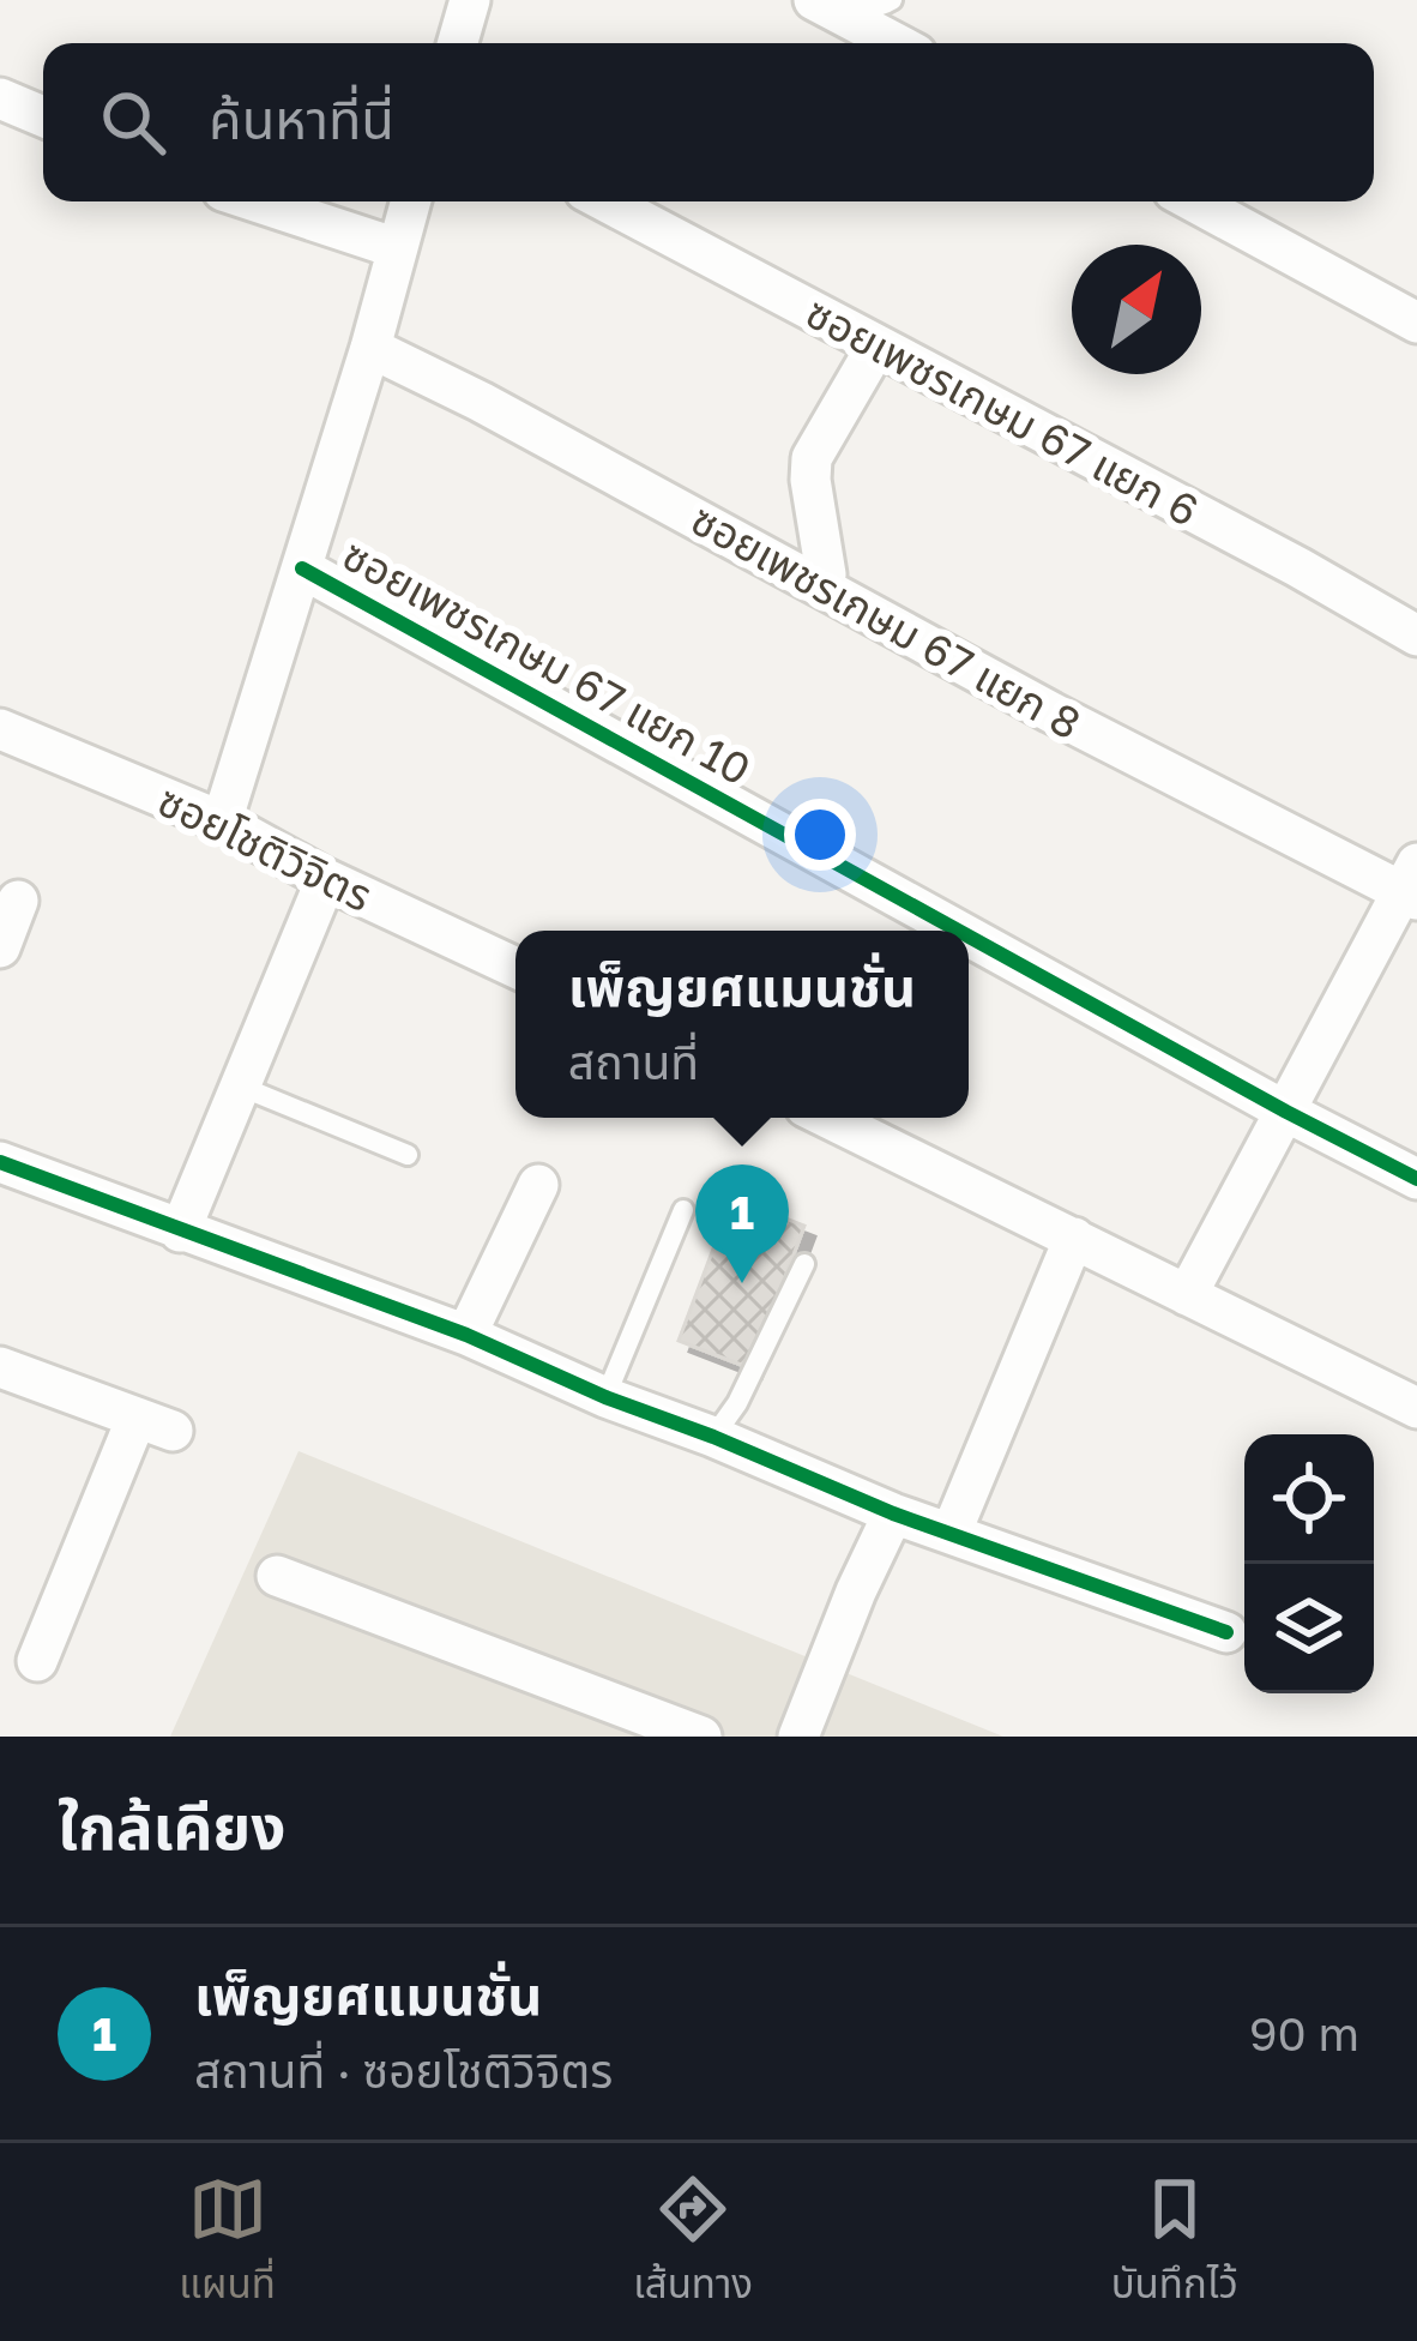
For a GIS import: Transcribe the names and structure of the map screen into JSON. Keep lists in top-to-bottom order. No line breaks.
{"streets":{"street":["ซอยเพชรเกษม 67 แยก 6","ซอยเพชรเกษม 67 แยก 8","ซอยเพชรเกษม 67 แยก 10","ซอยโชติวิจิตร"]},"north":"top right","page":{"search":"ค้นหาที่นี่","popup":["เพ็ญยศแมนชั่น","สถานที่"],"pins":"1","heading":"ใกล้เคียง","list":[{"mark":"1","name":"เพ็ญยศแมนชั่น","note":"สถานที่ · ซอยโชติวิจิตร","value":"90 m"}],"nav":["แผนที่","เส้นทาง","บันทึกไว้"]}}
